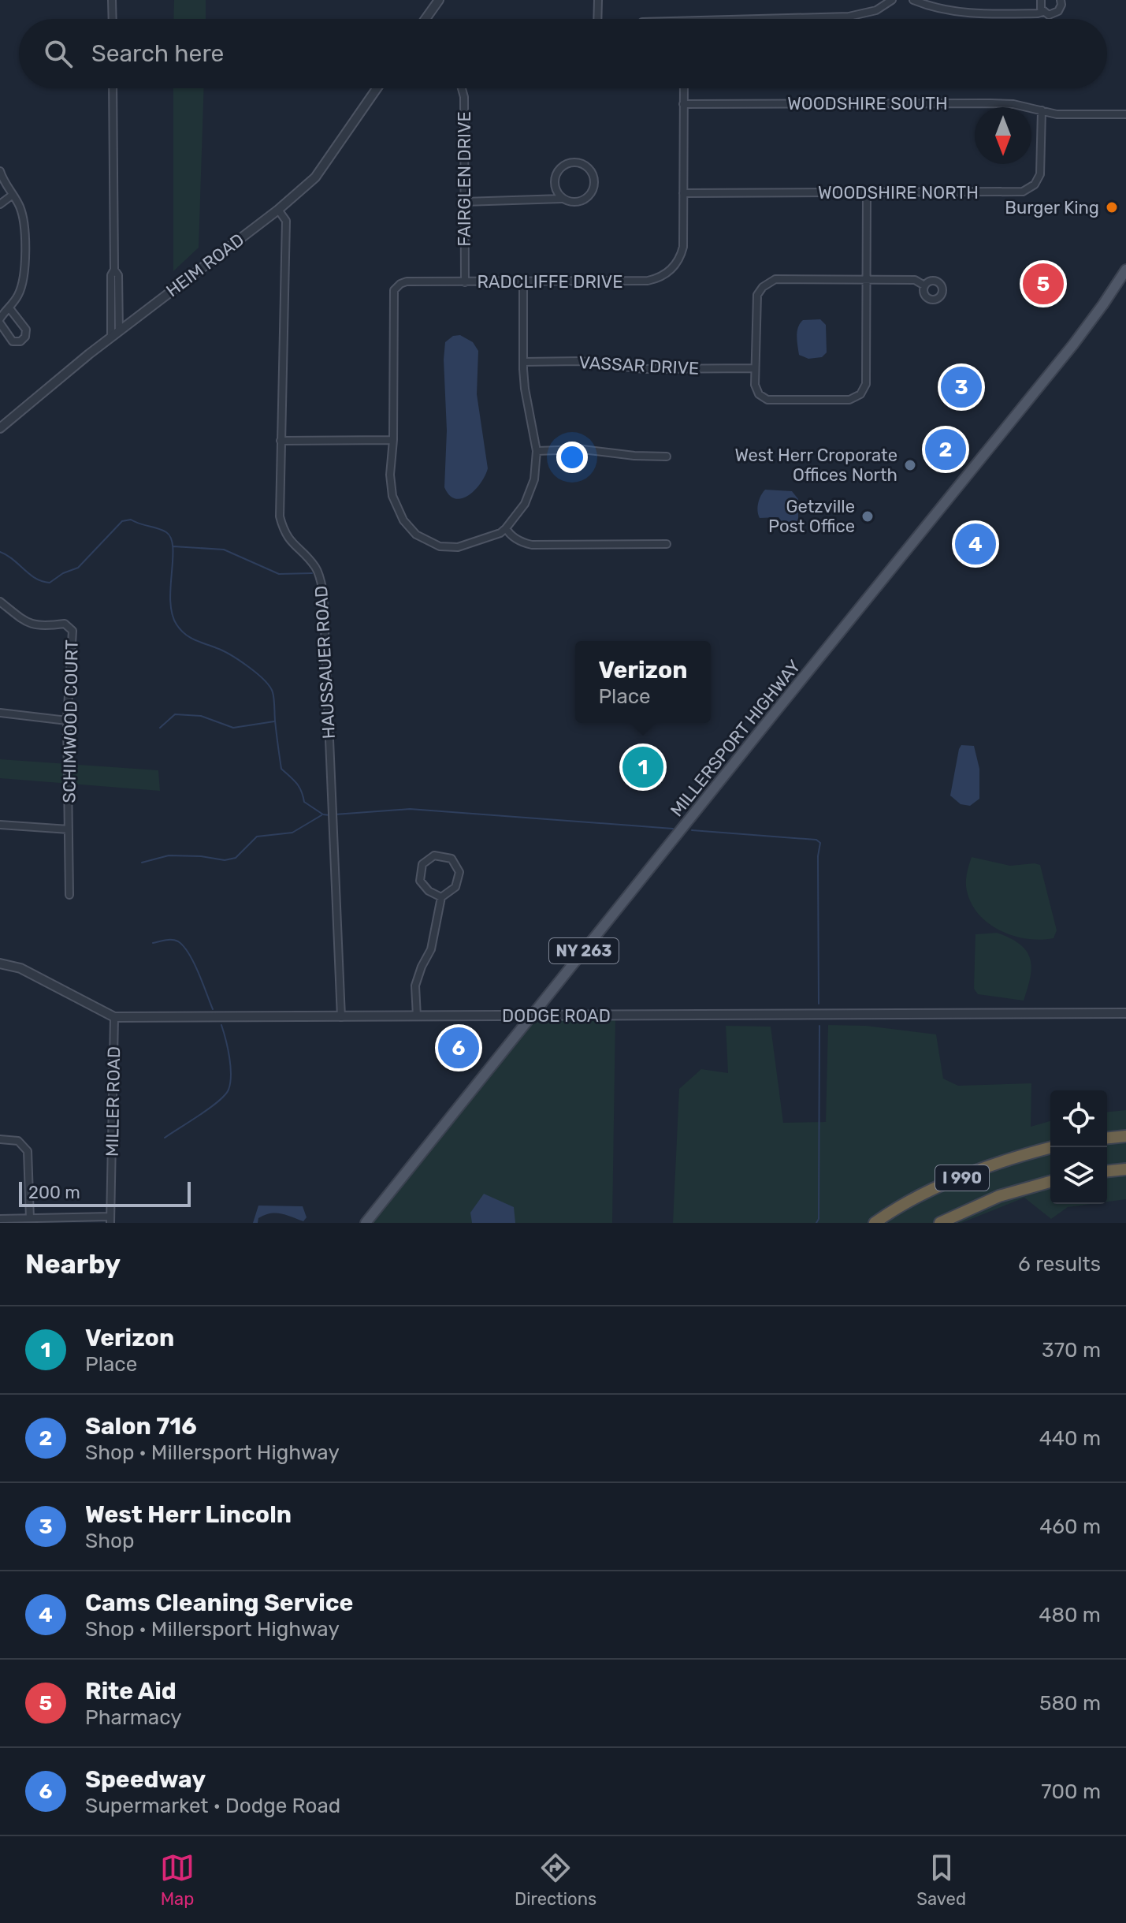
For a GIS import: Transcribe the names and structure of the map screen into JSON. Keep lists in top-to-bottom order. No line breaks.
{"streets":{"highway":["I 990"],"main road":["MILLERSPORT HIGHWAY","NY 263"],"street":["WOODSHIRE SOUTH","FAIRGLEN DRIVE","WOODSHIRE NORTH","HEIM ROAD","RADCLIFFE DRIVE","VASSAR DRIVE","HAUSSAUER ROAD","SCHIMWOOD COURT","DODGE ROAD","MILLER ROAD"]},"crossings":[["WOODSHIRE SOUTH","WOODSHIRE NORTH"],["FAIRGLEN DRIVE","RADCLIFFE DRIVE"],["WOODSHIRE NORTH","RADCLIFFE DRIVE"],["HEIM ROAD","HAUSSAUER ROAD"],["HAUSSAUER ROAD","DODGE ROAD"],["MILLERSPORT HIGHWAY","DODGE ROAD"],["DODGE ROAD","MILLER ROAD"]],"places":["Burger King","West Herr Croporate Offices North","Getzville Post Office"],"scale_bar":"200 m","north":"bottom","page":{"search":"Search here","pins":["5","3","2","4","1","6"],"popup":["Verizon","Place"],"scale":"200 m","heading":["Nearby","6 results"],"list":[{"mark":"1","name":"Verizon","note":"Place","value":"370 m"},{"mark":"2","name":"Salon 716","note":"Shop · Millersport Highway","value":"440 m"},{"mark":"3","name":"West Herr Lincoln","note":"Shop","value":"460 m"},{"mark":"4","name":"Cams Cleaning Service","note":"Shop · Millersport Highway","value":"480 m"},{"mark":"5","name":"Rite Aid","note":"Pharmacy","value":"580 m"},{"mark":"6","name":"Speedway","note":"Supermarket · Dodge Road","value":"700 m"}],"nav":["Map","Directions","Saved"]}}
